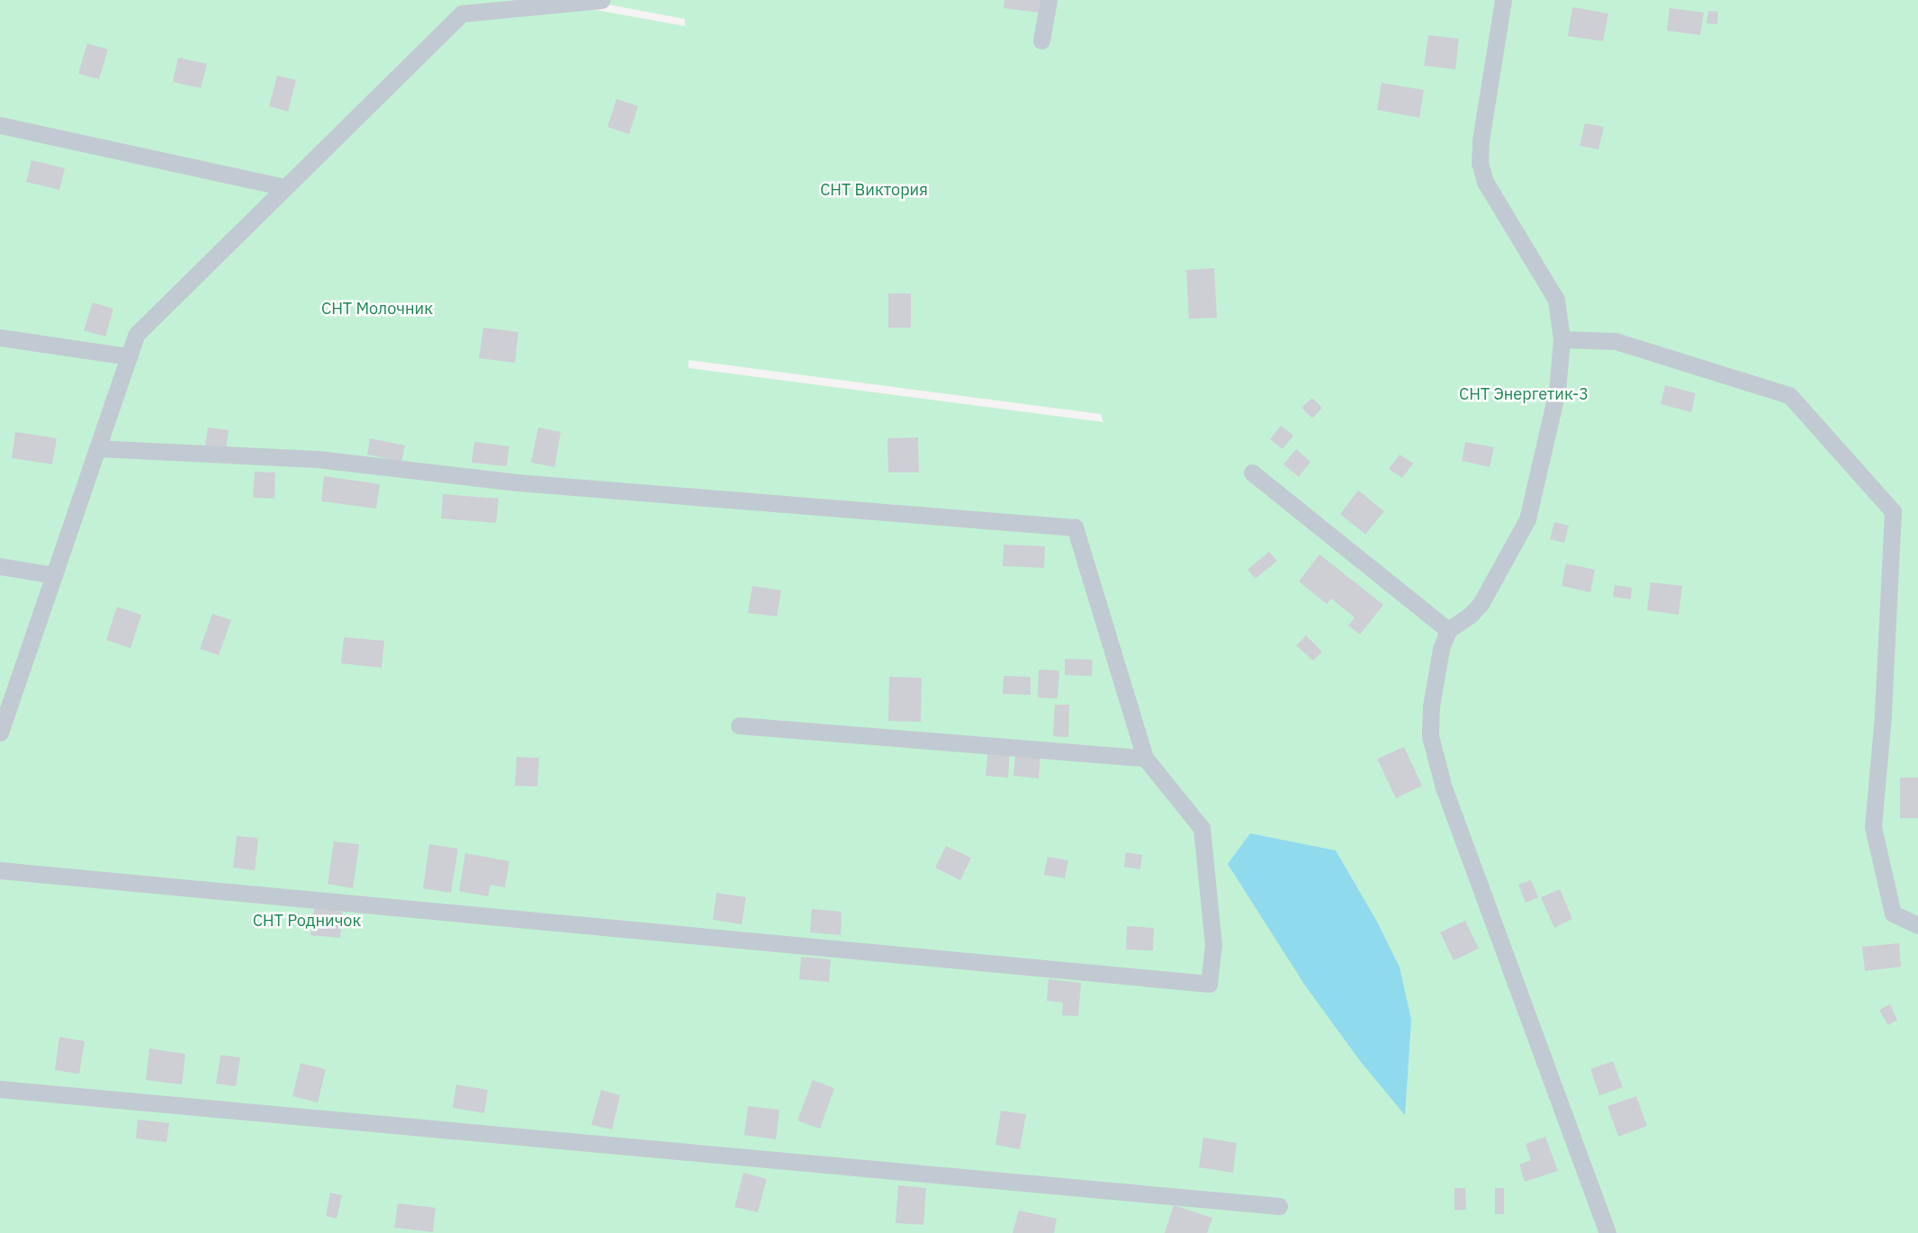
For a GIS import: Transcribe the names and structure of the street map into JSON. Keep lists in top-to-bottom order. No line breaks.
{"parks":["СНТ Виктория","СНТ Молочник","СНТ Энергетик-3","СНТ Родничок"]}
